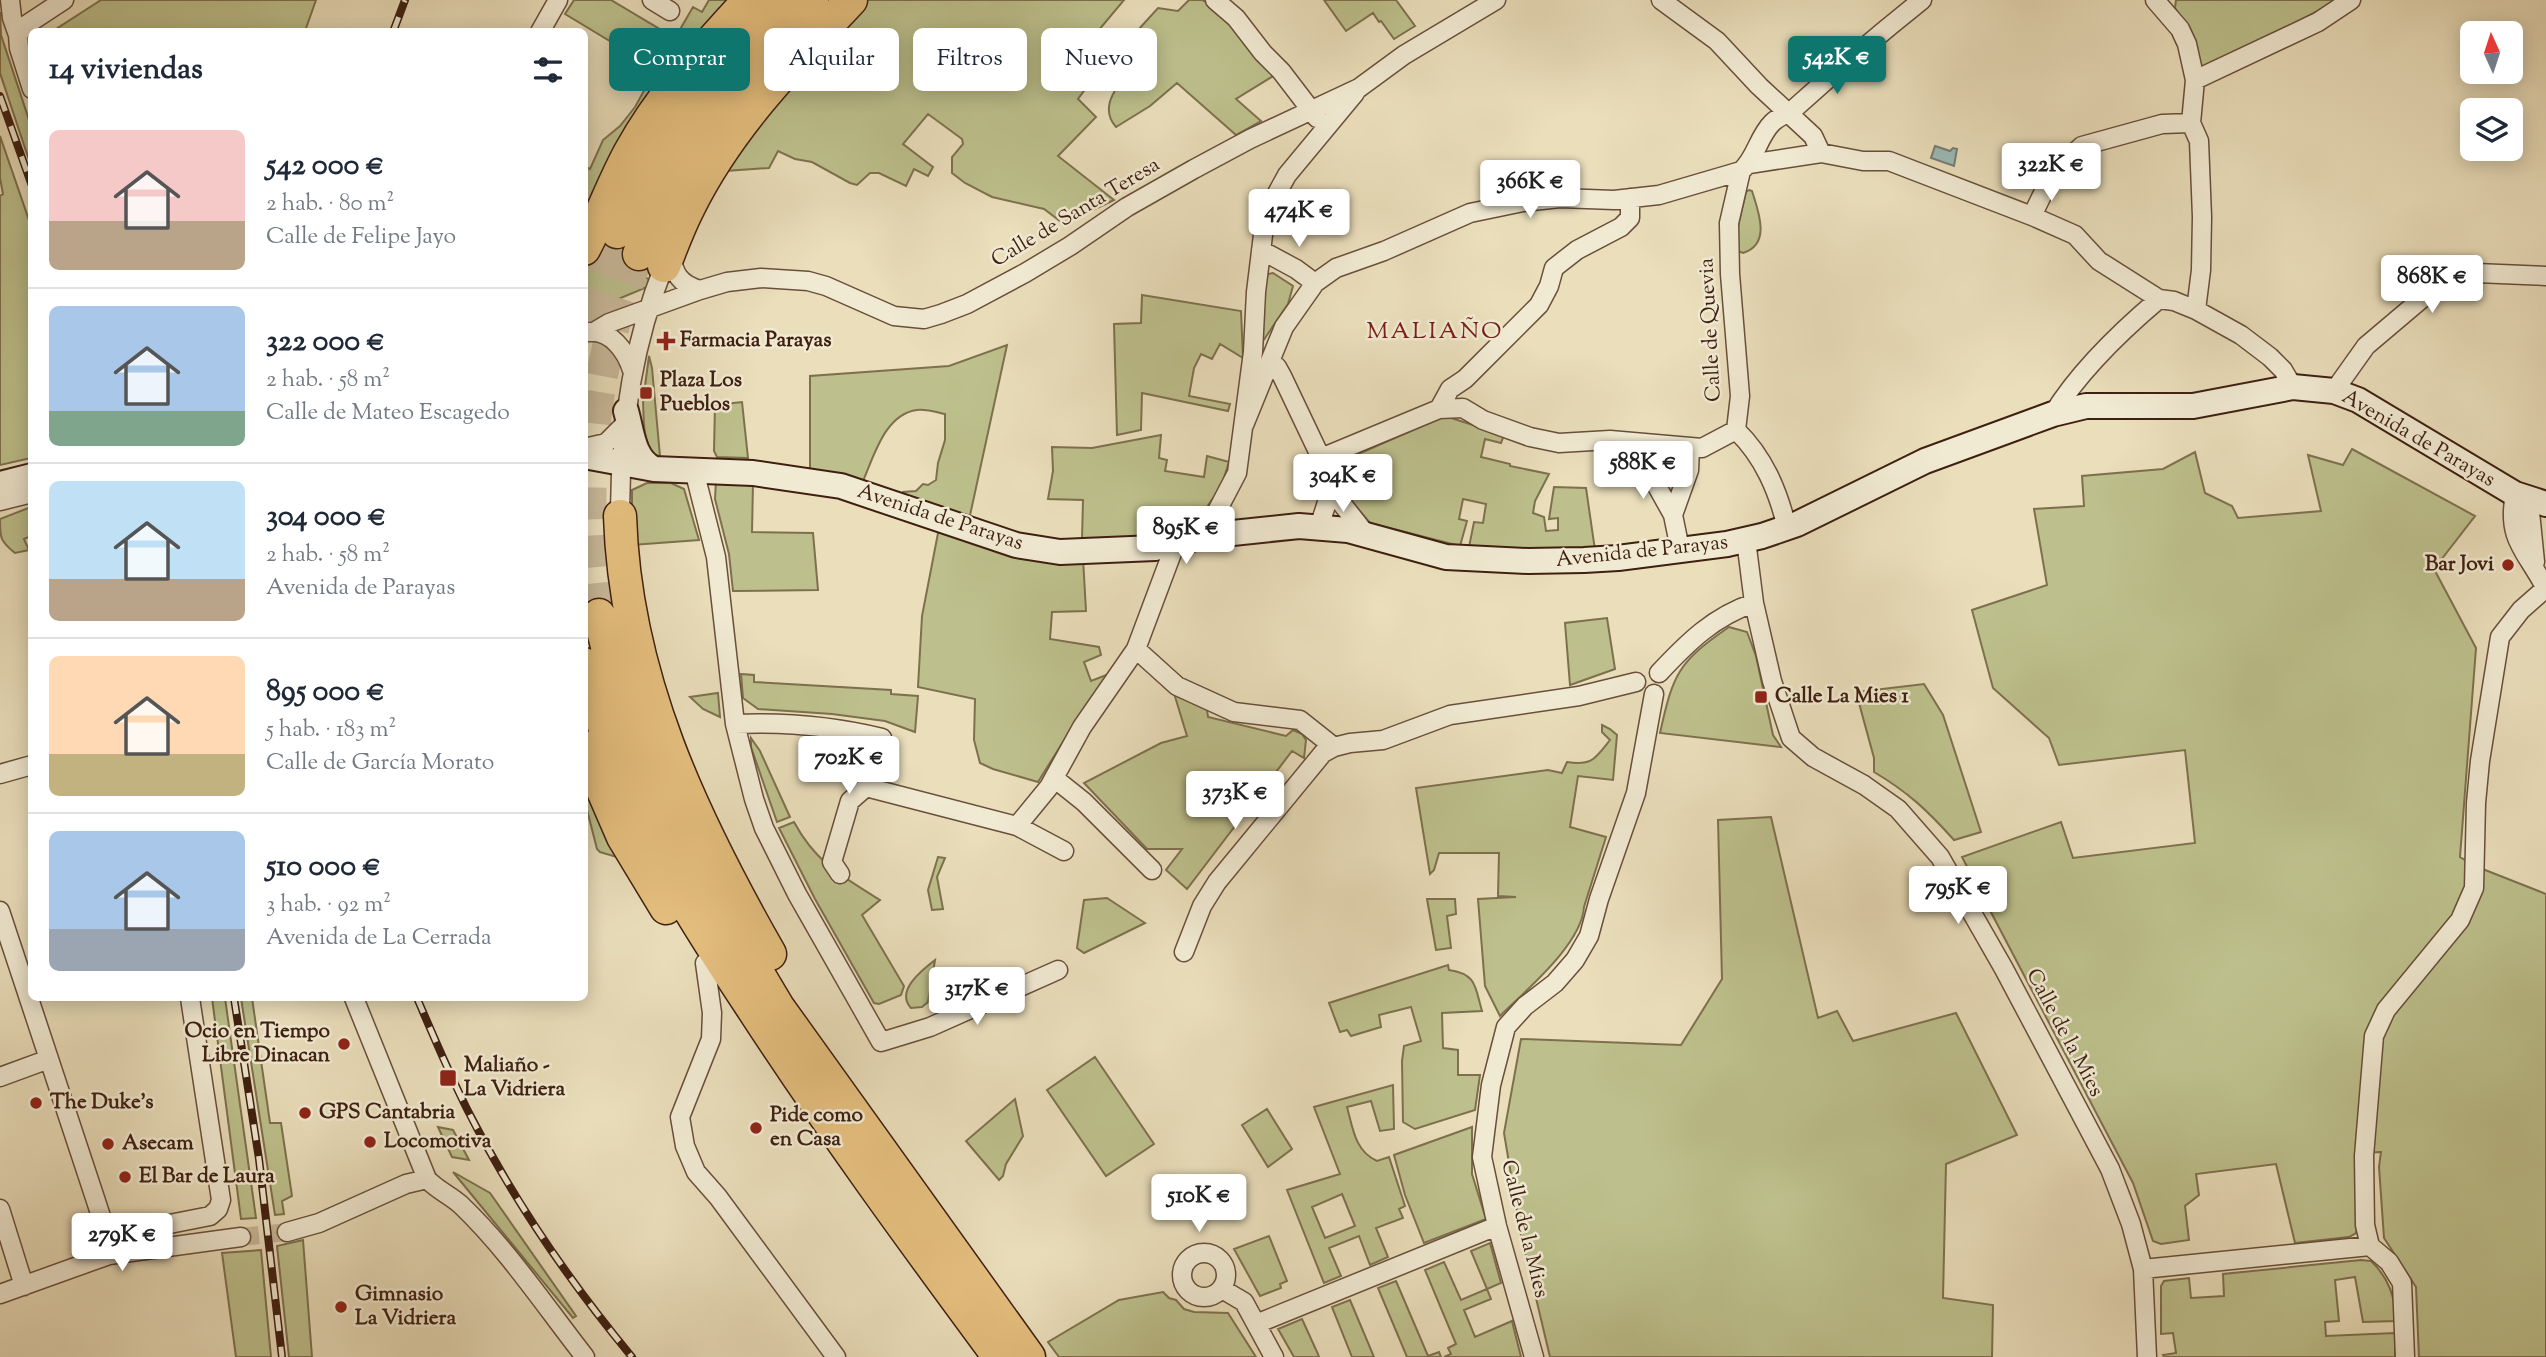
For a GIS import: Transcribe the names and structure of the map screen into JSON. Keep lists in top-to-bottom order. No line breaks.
{"streets":{"street":["Calle de Santa Teresa","Calle de Quevia","Avenida de Parayas","Calle de la Mies"]},"crossings":[["Avenida de Parayas","Calle de la Mies"]],"districts":["MALIAÑO"],"places":{"health":["Farmacia Parayas"],"transit":["Plaza Los Pueblos","Calle La Mies 1","Maliaño - La Vidriera"],"other":["Bar Jovi","Ocio en Tiempo Libre Dinacan","The Duke's","GPS Cantabria","Pide como en Casa","Locomotiva","Asecam","El Bar de Laura","Gimnasio La Vidriera"]},"north":"top","page":{"chip":["Comprar","Alquilar","Filtros","Nuevo"],"heading":"14 viviendas","price":["542K €","322K €","366K €","474K €","868K €","588K €","304K €","895K €","702K €","373K €","795K €","317K €","510K €","279K €"],"list":[{"name":"542 000 €","note":"2 hab. · 80 m² · Calle de Felipe Jayo"},{"name":"322 000 €","note":"2 hab. · 58 m² · Calle de Mateo Escagedo"},{"name":"304 000 €","note":"2 hab. · 58 m² · Avenida de Parayas"},{"name":"895 000 €","note":"5 hab. · 183 m² · Calle de García Morato"},{"name":"510 000 €","note":"3 hab. · 92 m² · Avenida de La Cerrada"}]}}
